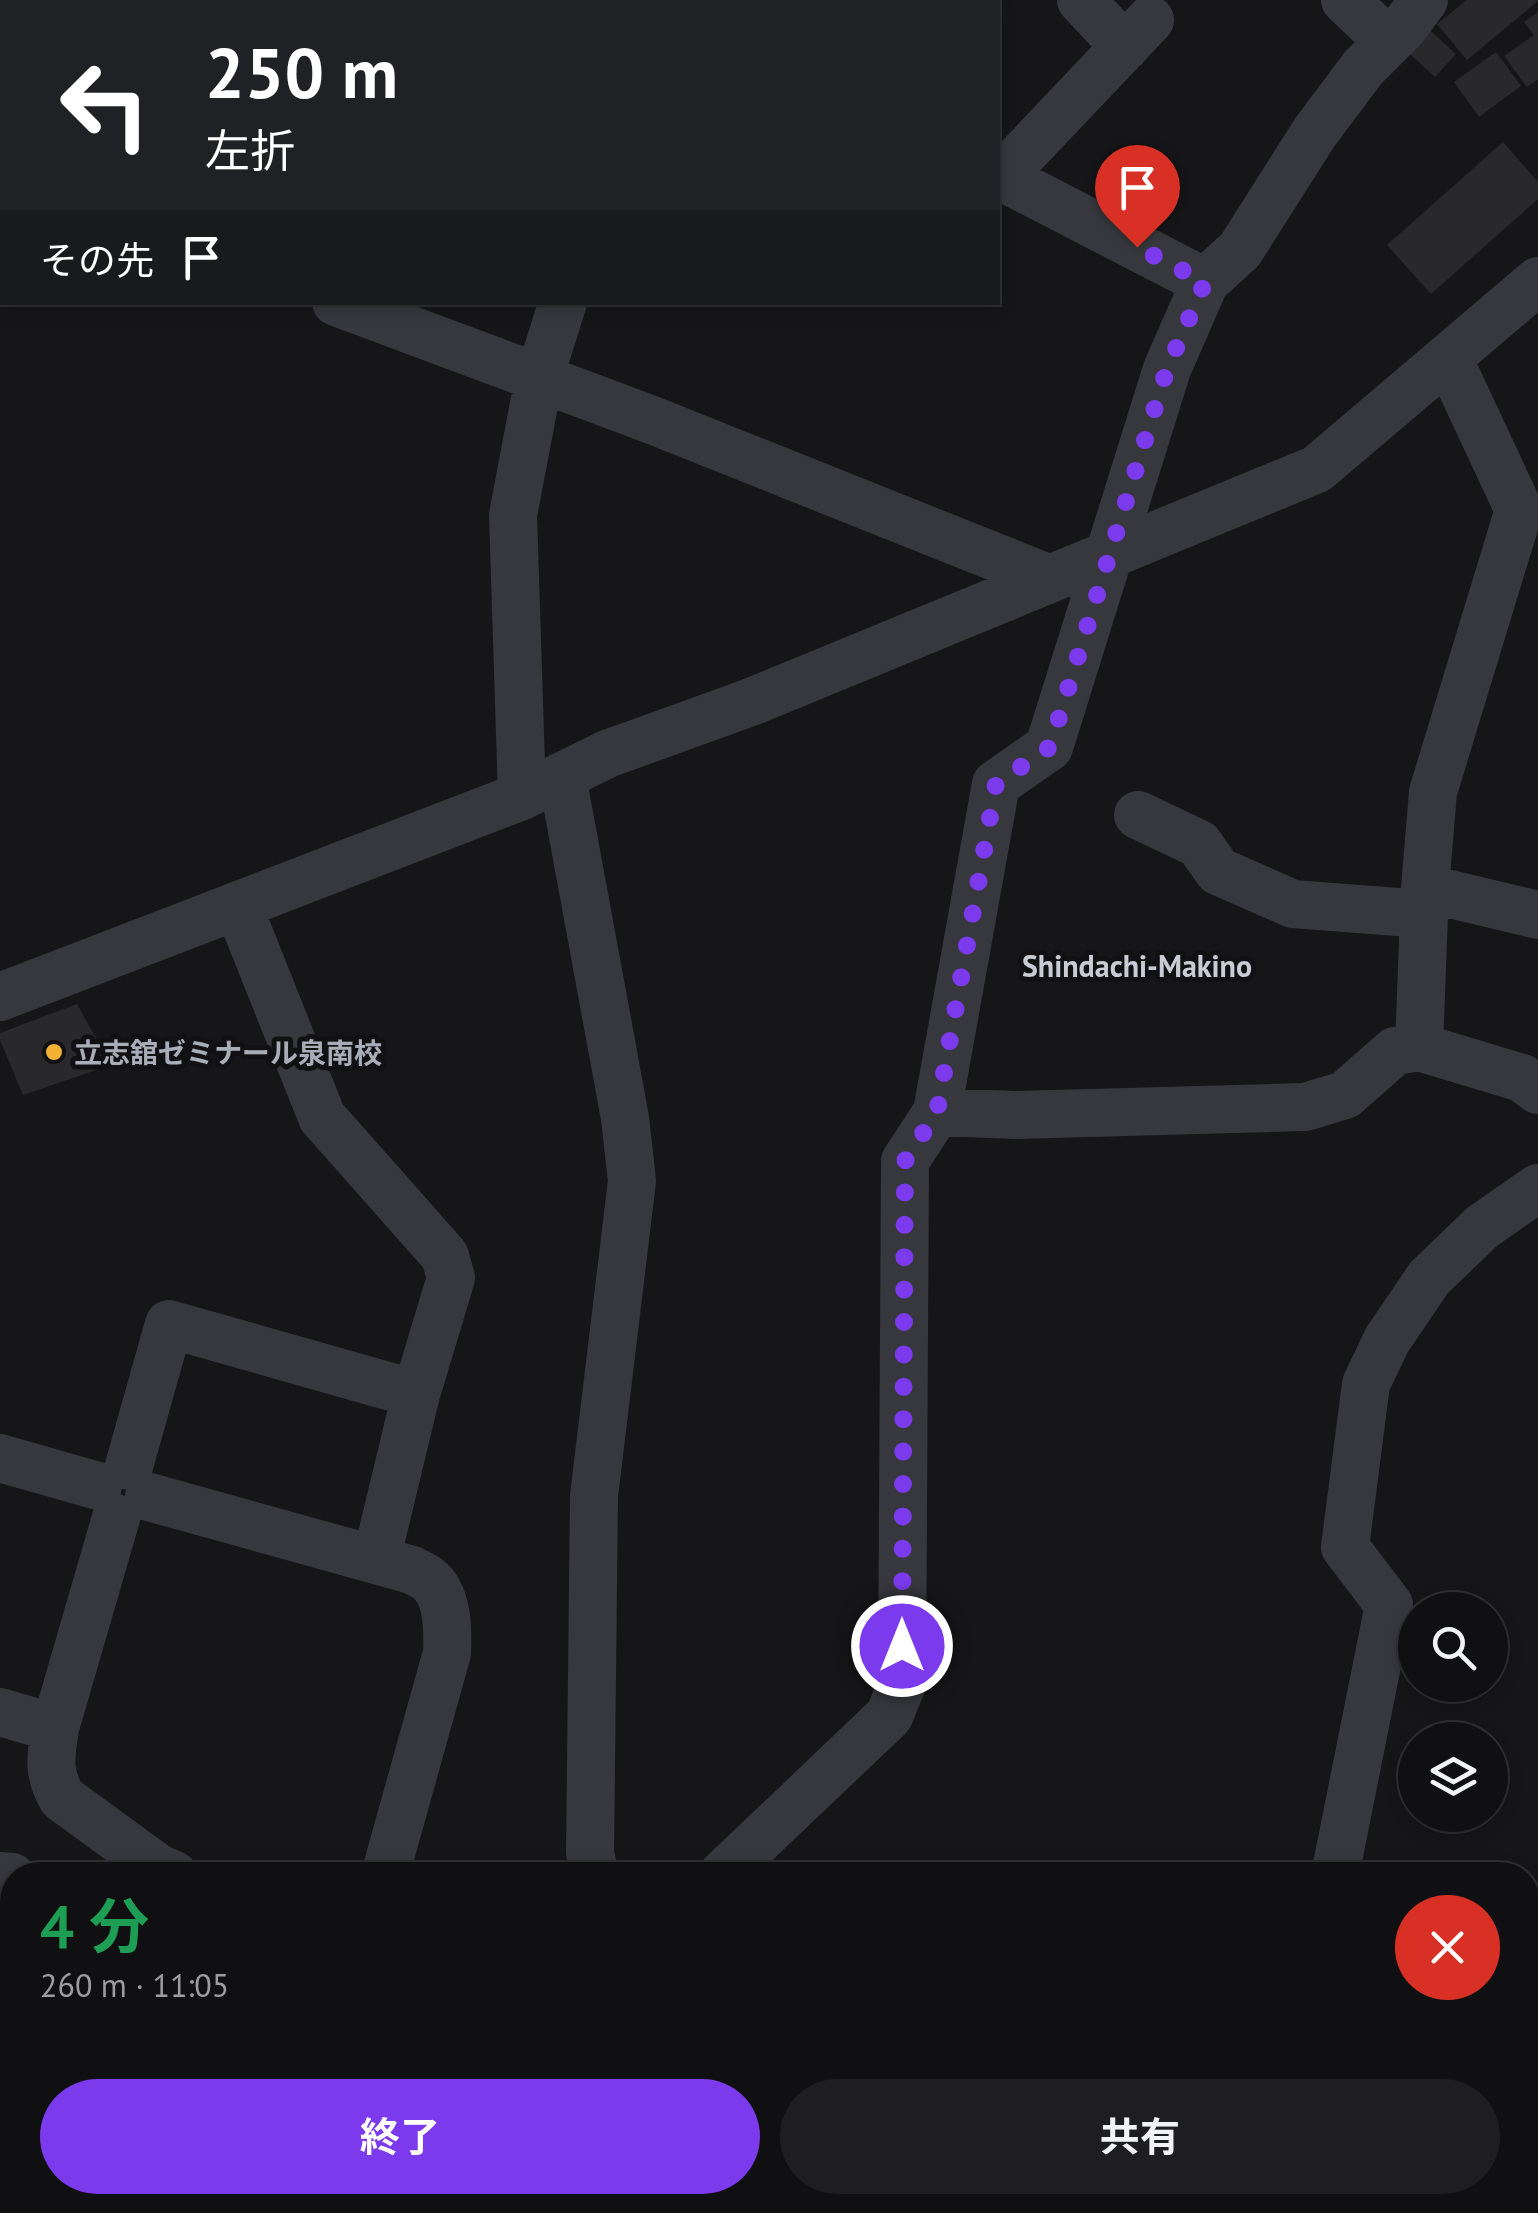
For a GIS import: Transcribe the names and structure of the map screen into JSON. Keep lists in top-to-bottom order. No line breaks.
{"districts":["Shindachi-Makino"],"places":["立志舘ゼミナール泉南校"],"page":{"turn":["250 m","左折"],"then":"その先","heading":["4 分","260 m · 11:05"],"buttons":["終了","共有"]}}
